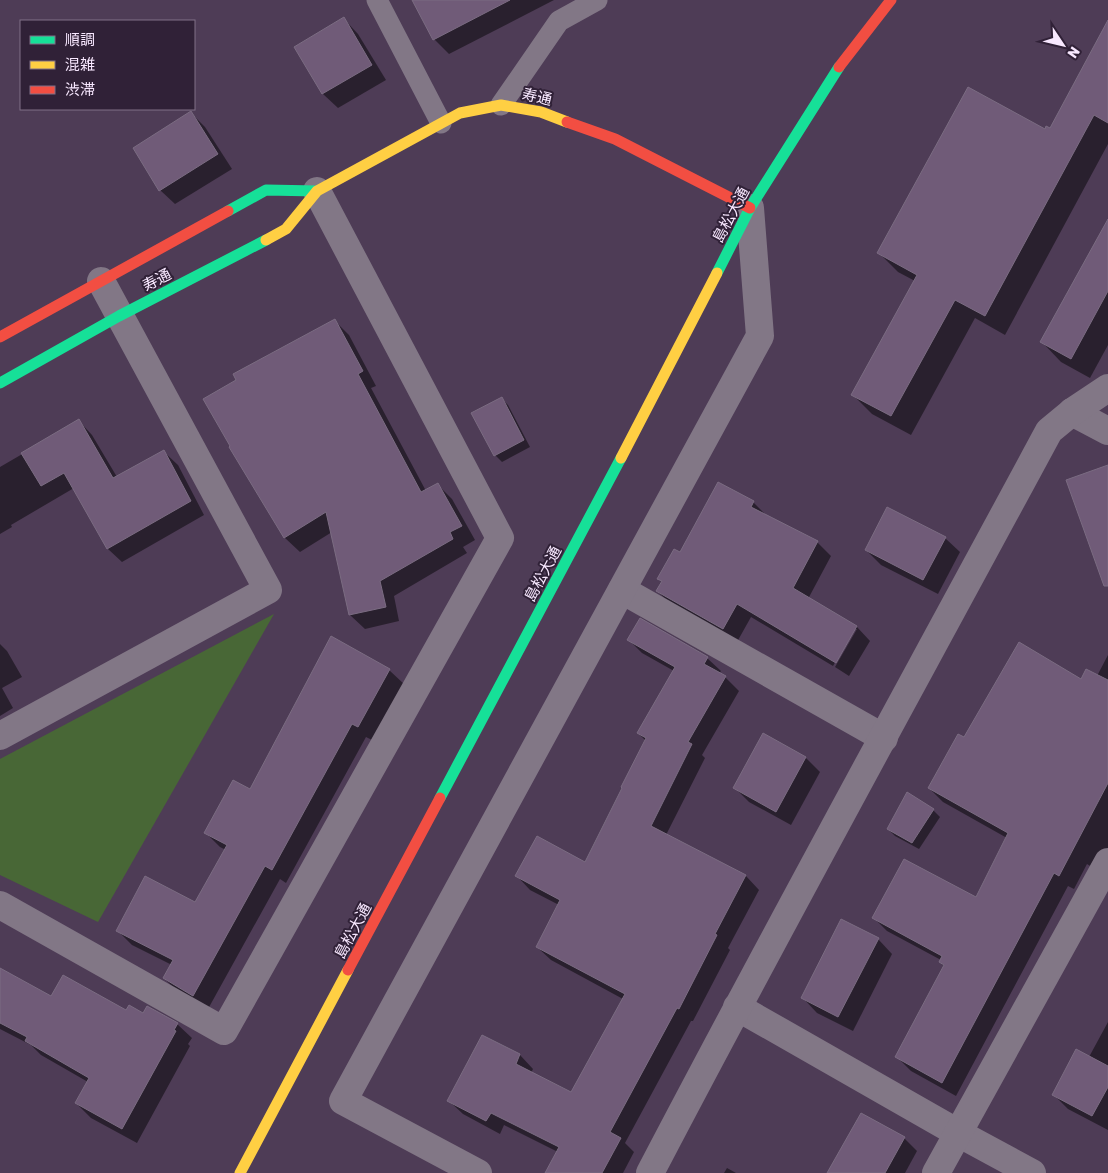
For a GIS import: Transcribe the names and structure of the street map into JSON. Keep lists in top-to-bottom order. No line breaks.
{"streets":{"street":["寿通","島松大通"]},"crossings":[["寿通","島松大通"]],"legend":["順調","混雑","渋滞"],"north":"bottom right"}
